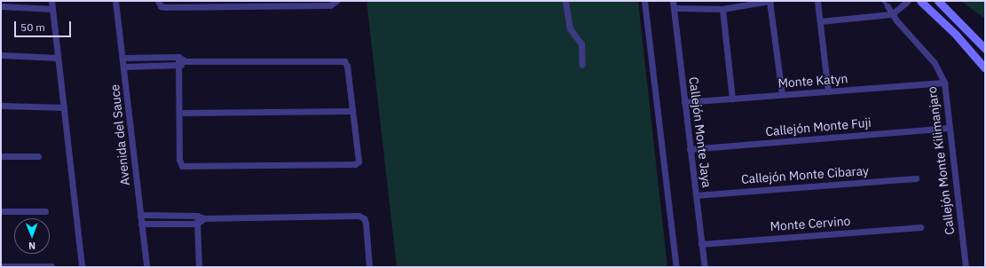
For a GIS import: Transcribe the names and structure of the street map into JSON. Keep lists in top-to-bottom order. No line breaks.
{"streets":{"street":["Monte Katyn","Callejón Monte Fuji","Callejón Monte Jaya","Avenida del Sauce","Callejón Monte Kilimanjaro","Callejón Monte Cibaray","Monte Cervino"]},"crossings":[["Monte Katyn","Callejón Monte Jaya"],["Monte Katyn","Callejón Monte Kilimanjaro"],["Callejón Monte Fuji","Callejón Monte Jaya"],["Callejón Monte Fuji","Callejón Monte Kilimanjaro"],["Callejón Monte Jaya","Callejón Monte Cibaray"],["Callejón Monte Jaya","Monte Cervino"]],"scale_bar":"50 m","north":"bottom"}
